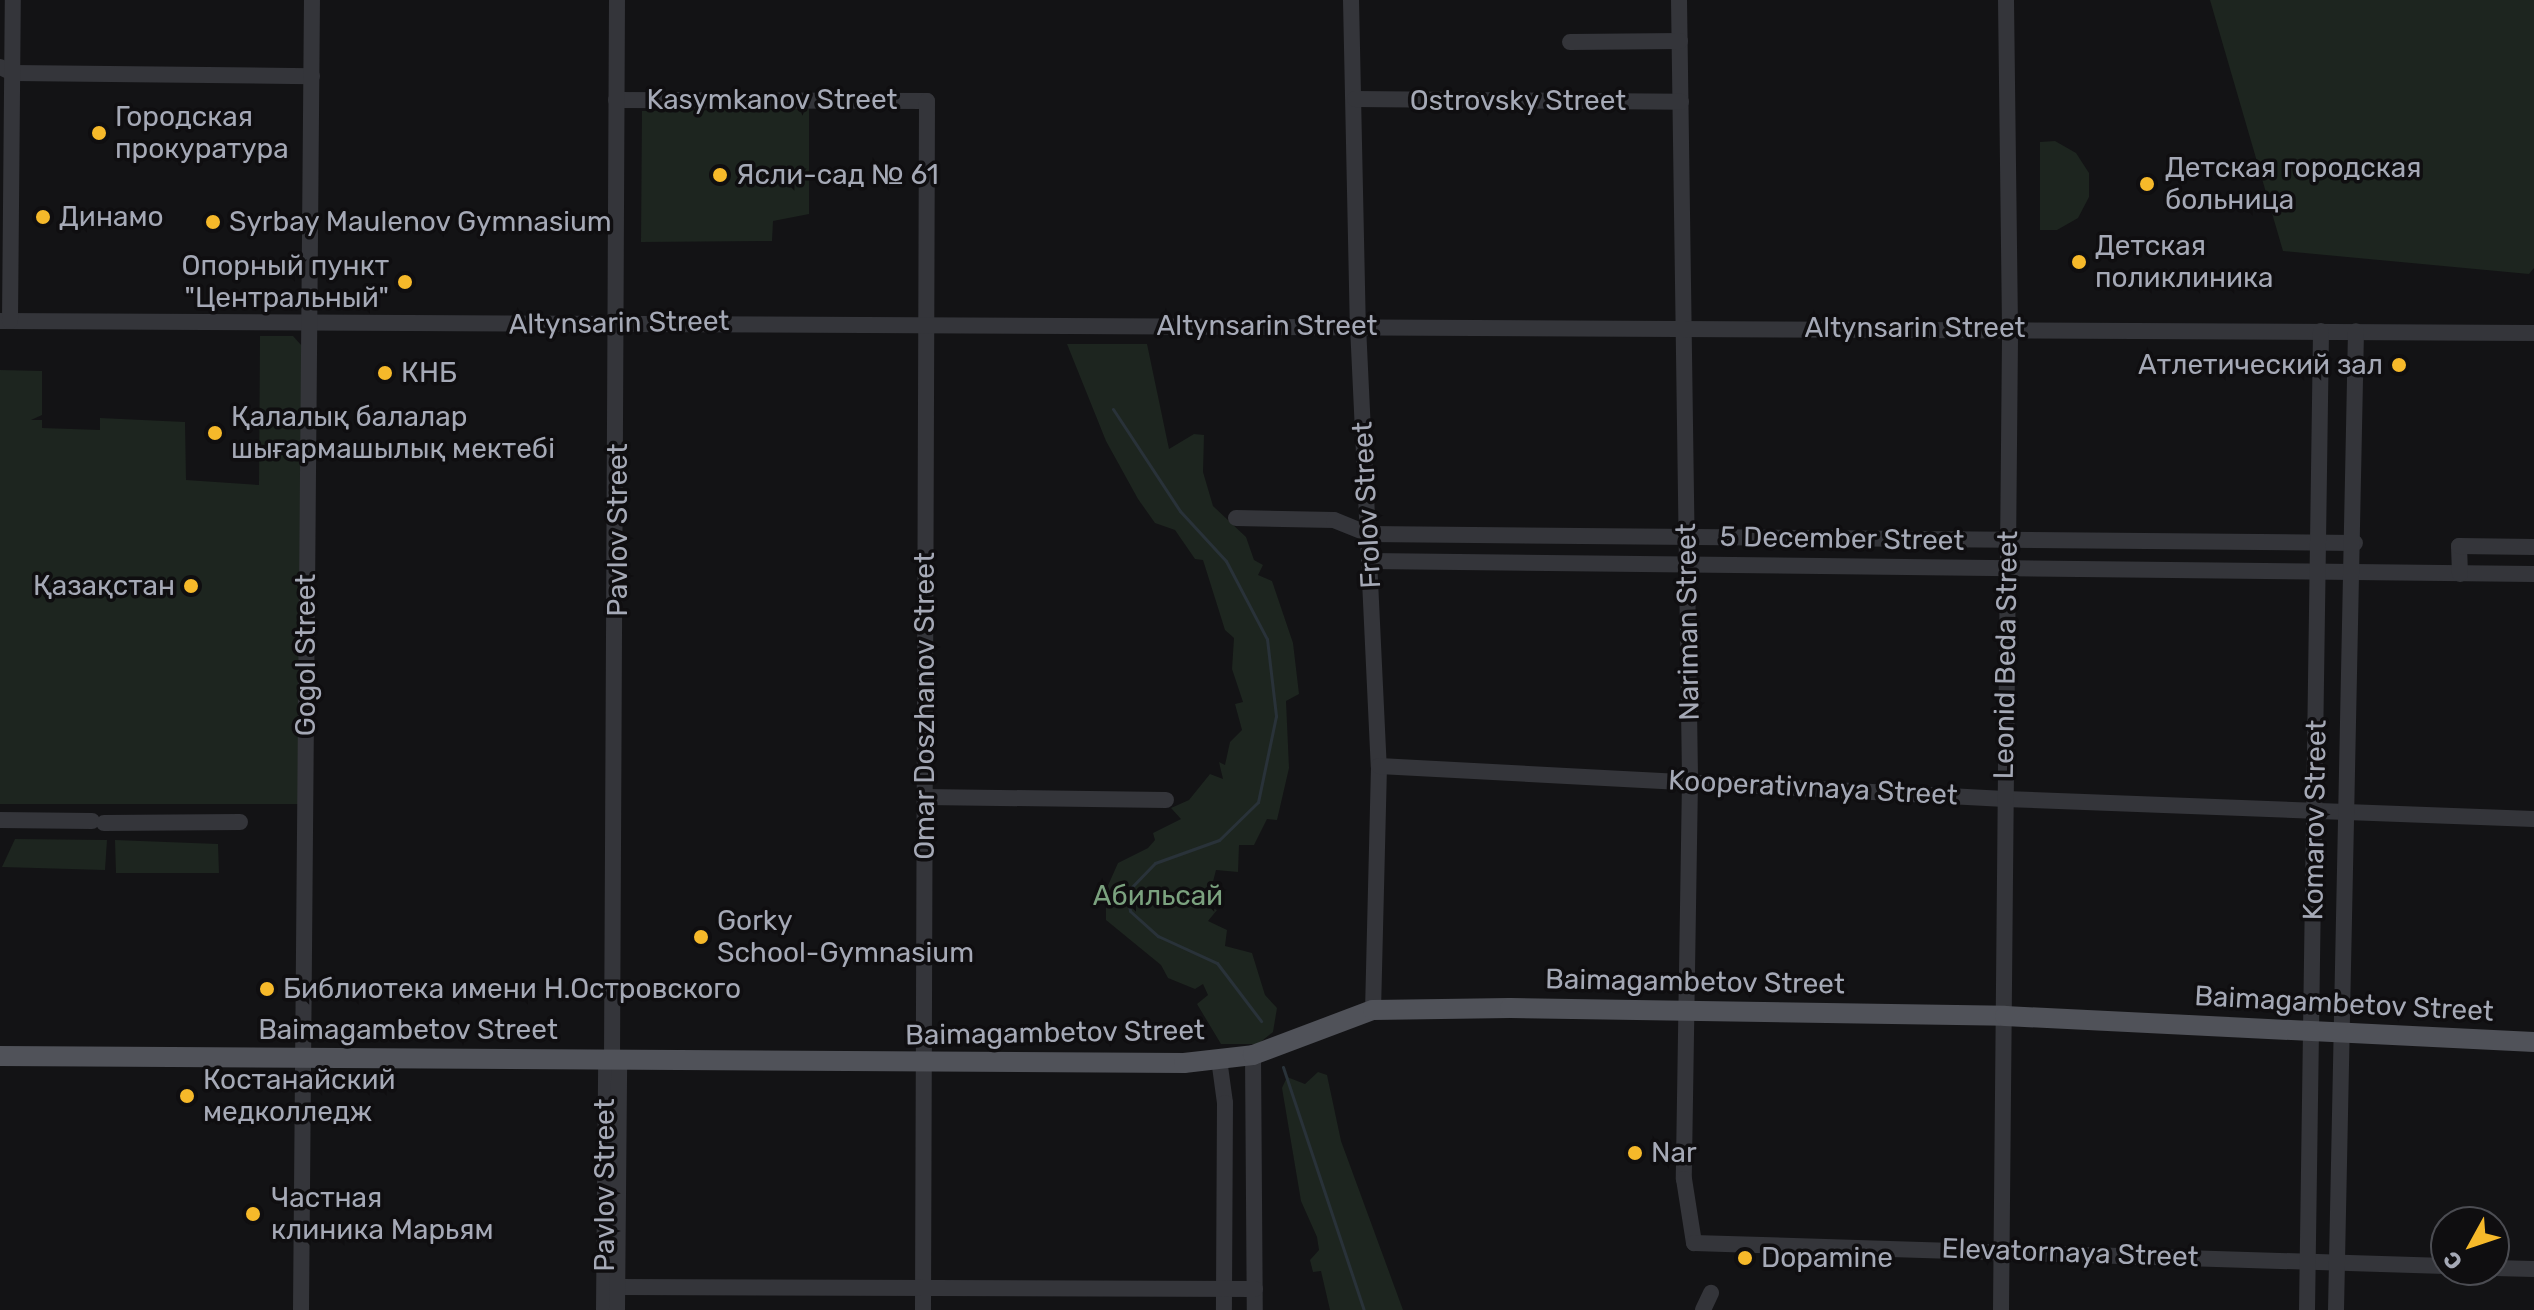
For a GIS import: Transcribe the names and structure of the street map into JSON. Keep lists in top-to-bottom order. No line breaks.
{"streets":{"main road":["Baimagambetov Street"],"street":["Kasymkanov Street","Ostrovsky Street","Altynsarin Street","Frolov Street","Pavlov Street","5 December Street","Nariman Street","Gogol Street","Leonid Beda Street","Omar Doszhanov Street","Kooperativnaya Street","Komarov Street","Elevatornaya Street"]},"crossings":[["Kasymkanov Street","Pavlov Street"],["Kasymkanov Street","Omar Doszhanov Street"],["Ostrovsky Street","Frolov Street"],["Ostrovsky Street","Nariman Street"],["Altynsarin Street","Frolov Street"],["Altynsarin Street","Pavlov Street"],["Altynsarin Street","Nariman Street"],["Altynsarin Street","Gogol Street"],["Altynsarin Street","Leonid Beda Street"],["Altynsarin Street","Omar Doszhanov Street"],["Altynsarin Street","Komarov Street"],["Frolov Street","5 December Street"],["Frolov Street","Kooperativnaya Street"],["Frolov Street","Baimagambetov Street"],["Pavlov Street","Baimagambetov Street"],["5 December Street","Nariman Street"],["5 December Street","Leonid Beda Street"],["5 December Street","Komarov Street"],["Nariman Street","Kooperativnaya Street"],["Nariman Street","Baimagambetov Street"],["Nariman Street","Elevatornaya Street"],["Gogol Street","Baimagambetov Street"],["Leonid Beda Street","Kooperativnaya Street"],["Leonid Beda Street","Baimagambetov Street"],["Leonid Beda Street","Elevatornaya Street"],["Omar Doszhanov Street","Baimagambetov Street"],["Kooperativnaya Street","Komarov Street"],["Komarov Street","Baimagambetov Street"],["Komarov Street","Elevatornaya Street"]],"parks":["Абильсай"],"places":["Городская прокуратура","Ясли-сад № 61","Детская городская больница","Динамо","Syrbay Maulenov Gymnasium","Детская поликлиника","Опорный пункт \"Центральный\"","Атлетический зал","КНБ","Қалалық балалар шығармашылық мектебі","Қазақстан","Gorky School-Gymnasium","Библиотека имени Н.Островского","Костанайский медколледж","Nar","Частная клиника Марьям","Dopamine"],"north":"bottom left"}
